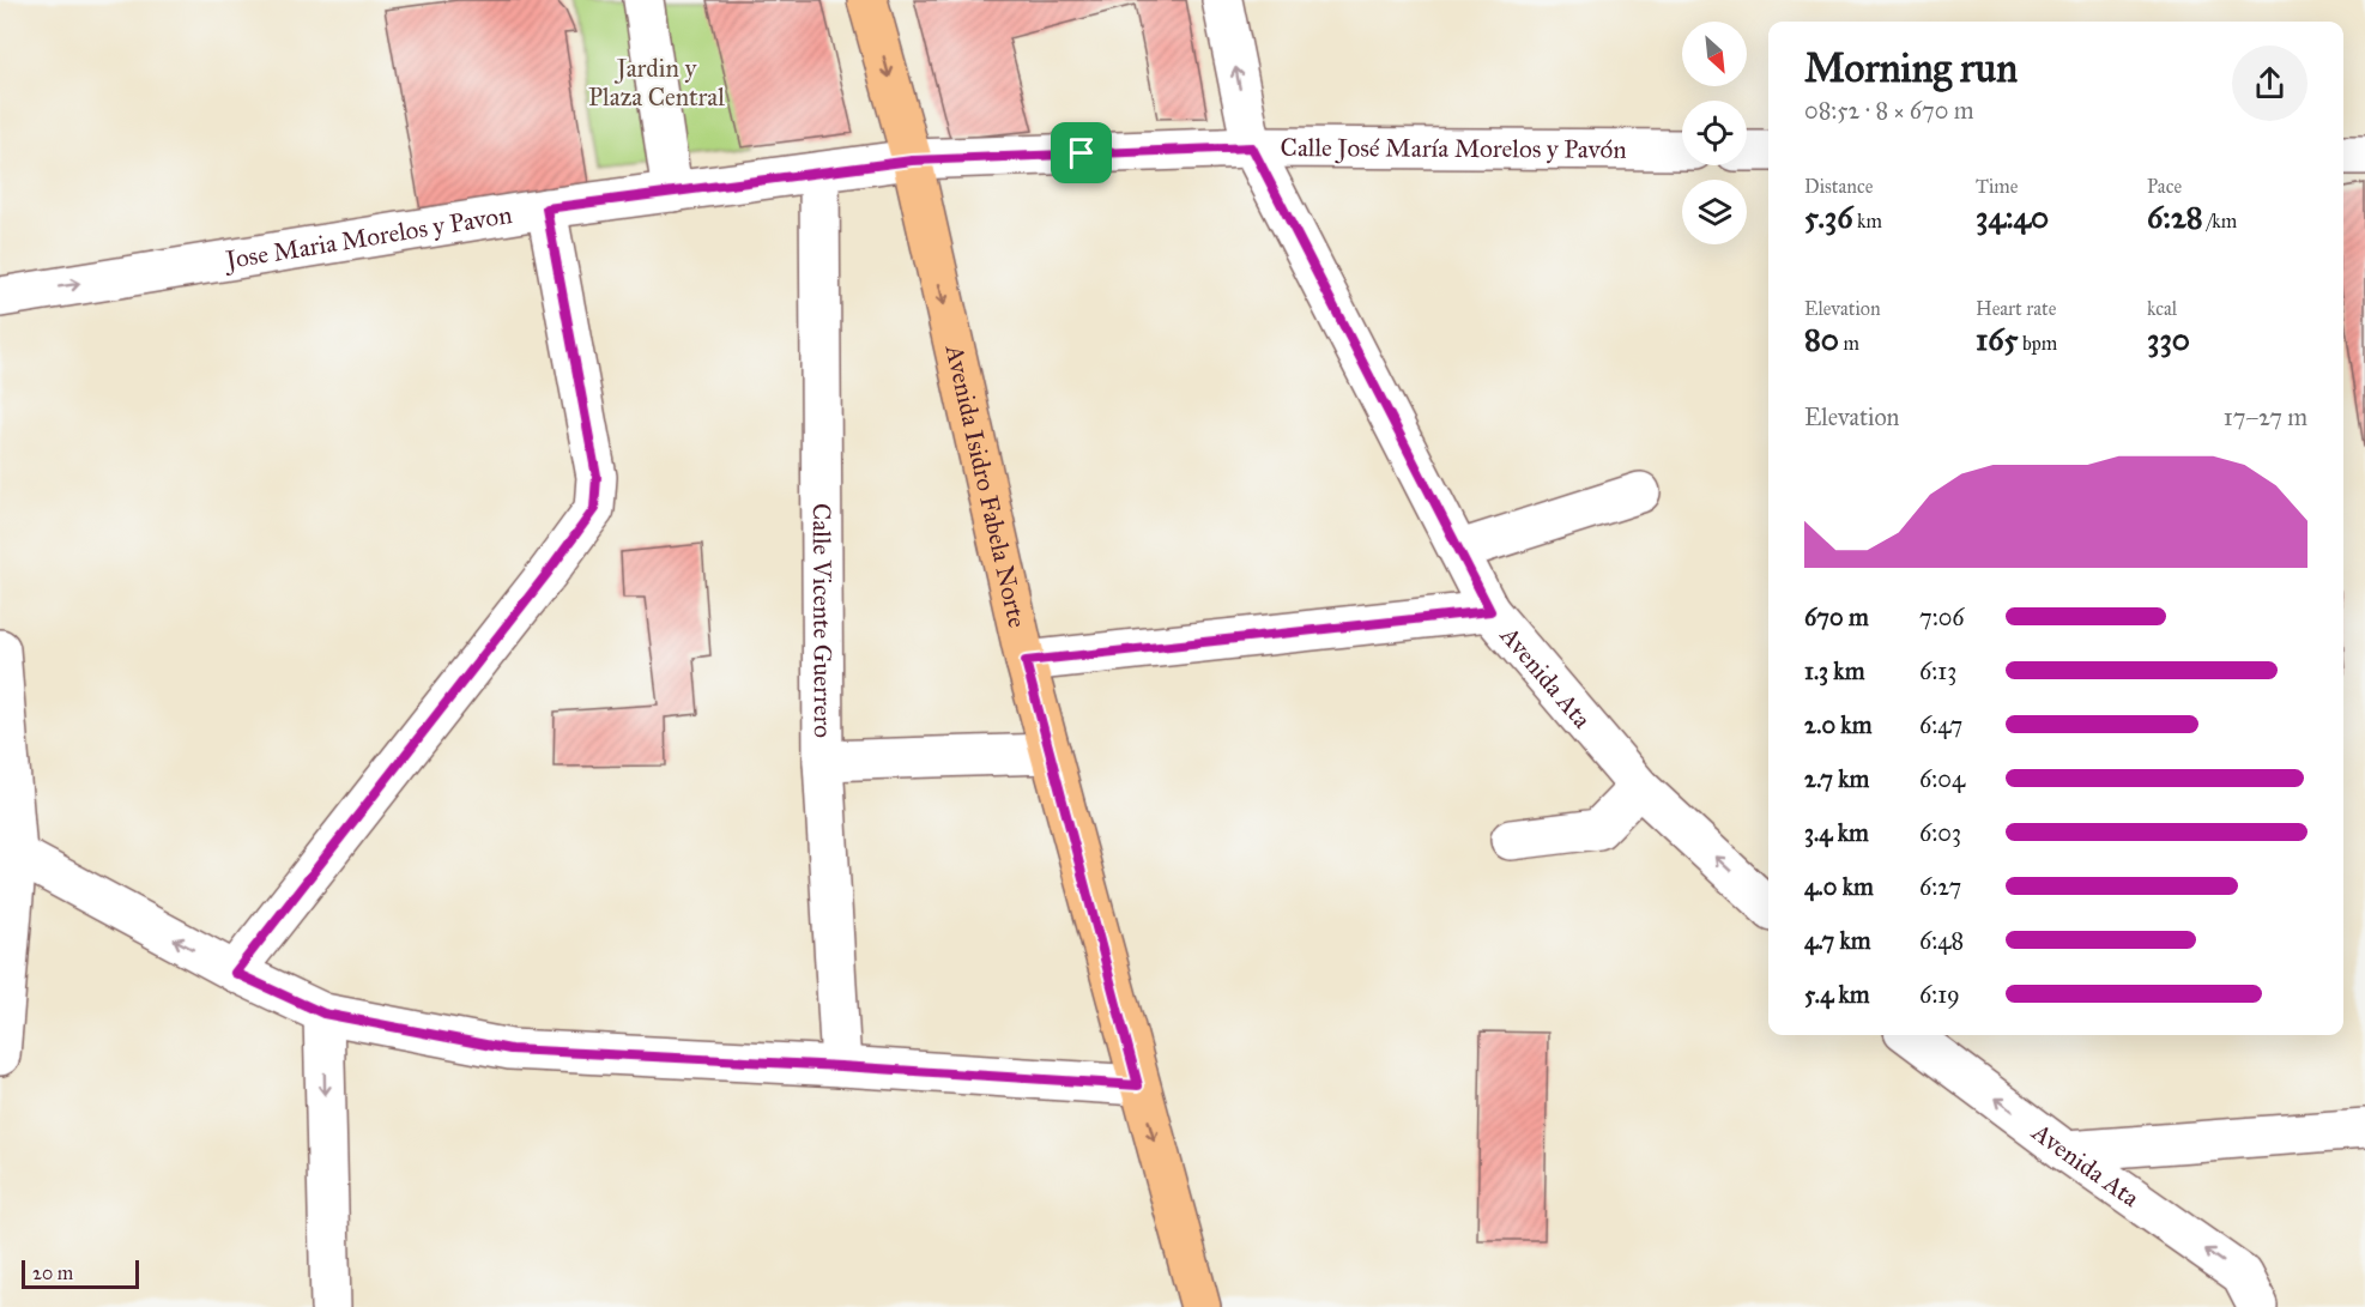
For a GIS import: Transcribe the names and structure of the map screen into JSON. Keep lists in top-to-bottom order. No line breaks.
{"streets":{"main road":["Avenida Isidro Fabela Norte"],"street":["Calle José María Morelos y Pavón","Jose Maria Morelos y Pavon","Calle Vicente Guerrero","Avenida Ata"]},"crossings":[["Calle José María Morelos y Pavón","Jose Maria Morelos y Pavon"],["Calle José María Morelos y Pavón","Avenida Isidro Fabela Norte"],["Calle José María Morelos y Pavón","Avenida Ata"],["Jose Maria Morelos y Pavon","Avenida Isidro Fabela Norte"],["Jose Maria Morelos y Pavon","Calle Vicente Guerrero"]],"one_way":["Jose Maria Morelos y Pavon","Avenida Isidro Fabela Norte","Avenida Ata"],"parks":["Jardin y Plaza Central"],"scale_bar":"20 m","north":"bottom right","page":{"heading":["Morning run","08:52 · 8 × 670 m"],"stats":[["Distance","5.36 km"],["Time","34:40"],["Pace","6:28 /km"],["Elevation","80 m"],["Heart rate","165 bpm"],["kcal","330"]],"chart":["Elevation","17–27 m"],"list":[{"name":"670 m","note":"7:06"},{"name":"1.3 km","note":"6:13"},{"name":"2.0 km","note":"6:47"},{"name":"2.7 km","note":"6:04"},{"name":"3.4 km","note":"6:03"},{"name":"4.0 km","note":"6:27"},{"name":"4.7 km","note":"6:48"},{"name":"5.4 km","note":"6:19"}],"scale":"20 m"}}
